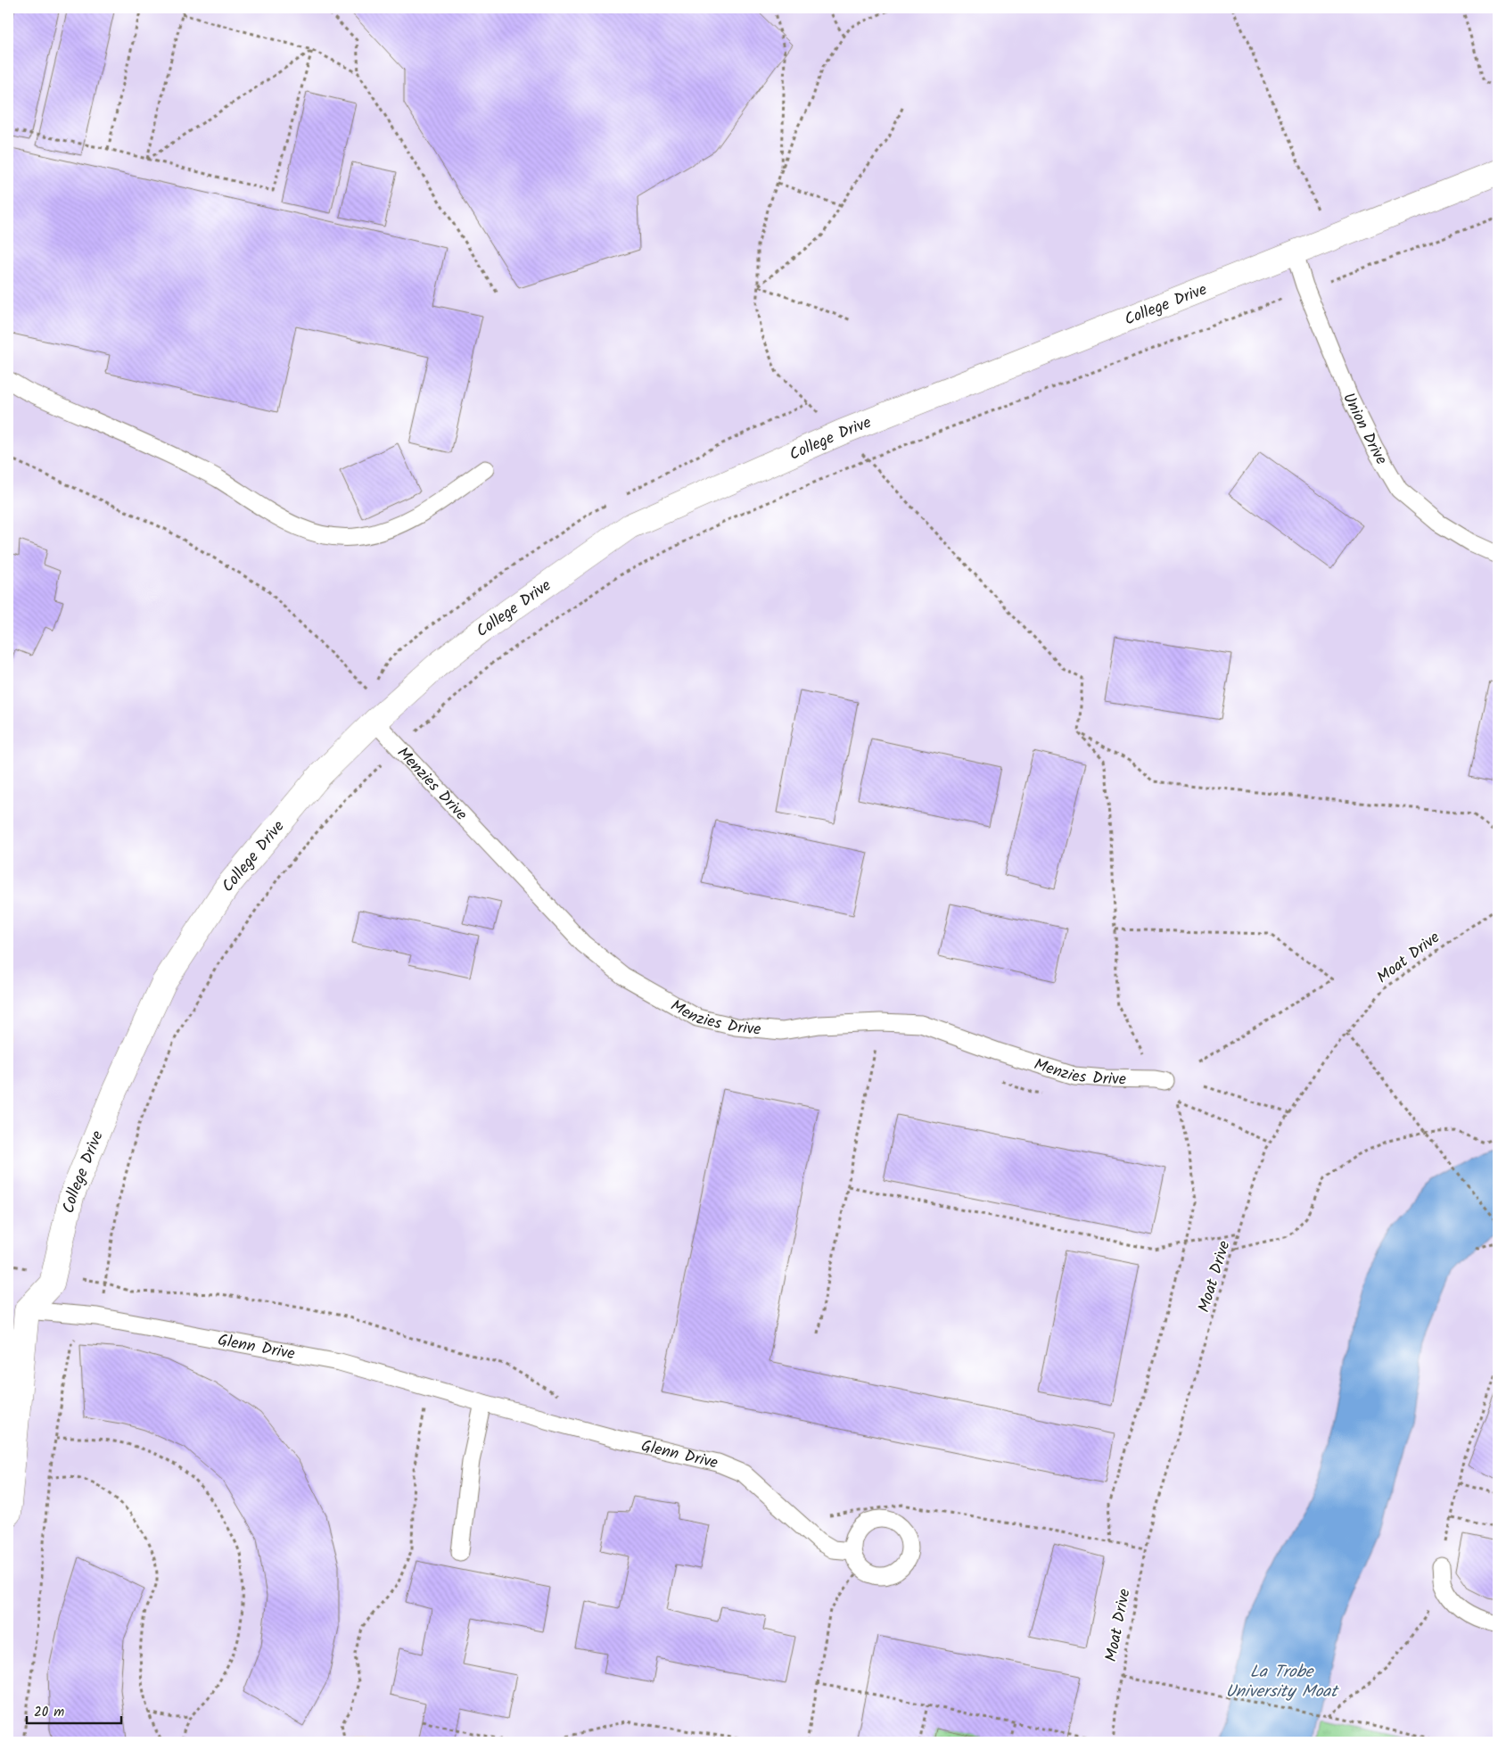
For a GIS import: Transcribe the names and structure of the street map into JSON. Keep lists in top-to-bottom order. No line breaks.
{"streets":{"street":["College Drive"],"lane":["Union Drive","Menzies Drive","Glenn Drive"],"path":["Moat Drive"]},"crossings":[["College Drive","Union Drive"],["College Drive","Menzies Drive"],["College Drive","Glenn Drive"]],"water":["La Trobe University Moat"],"scale_bar":"20 m"}
